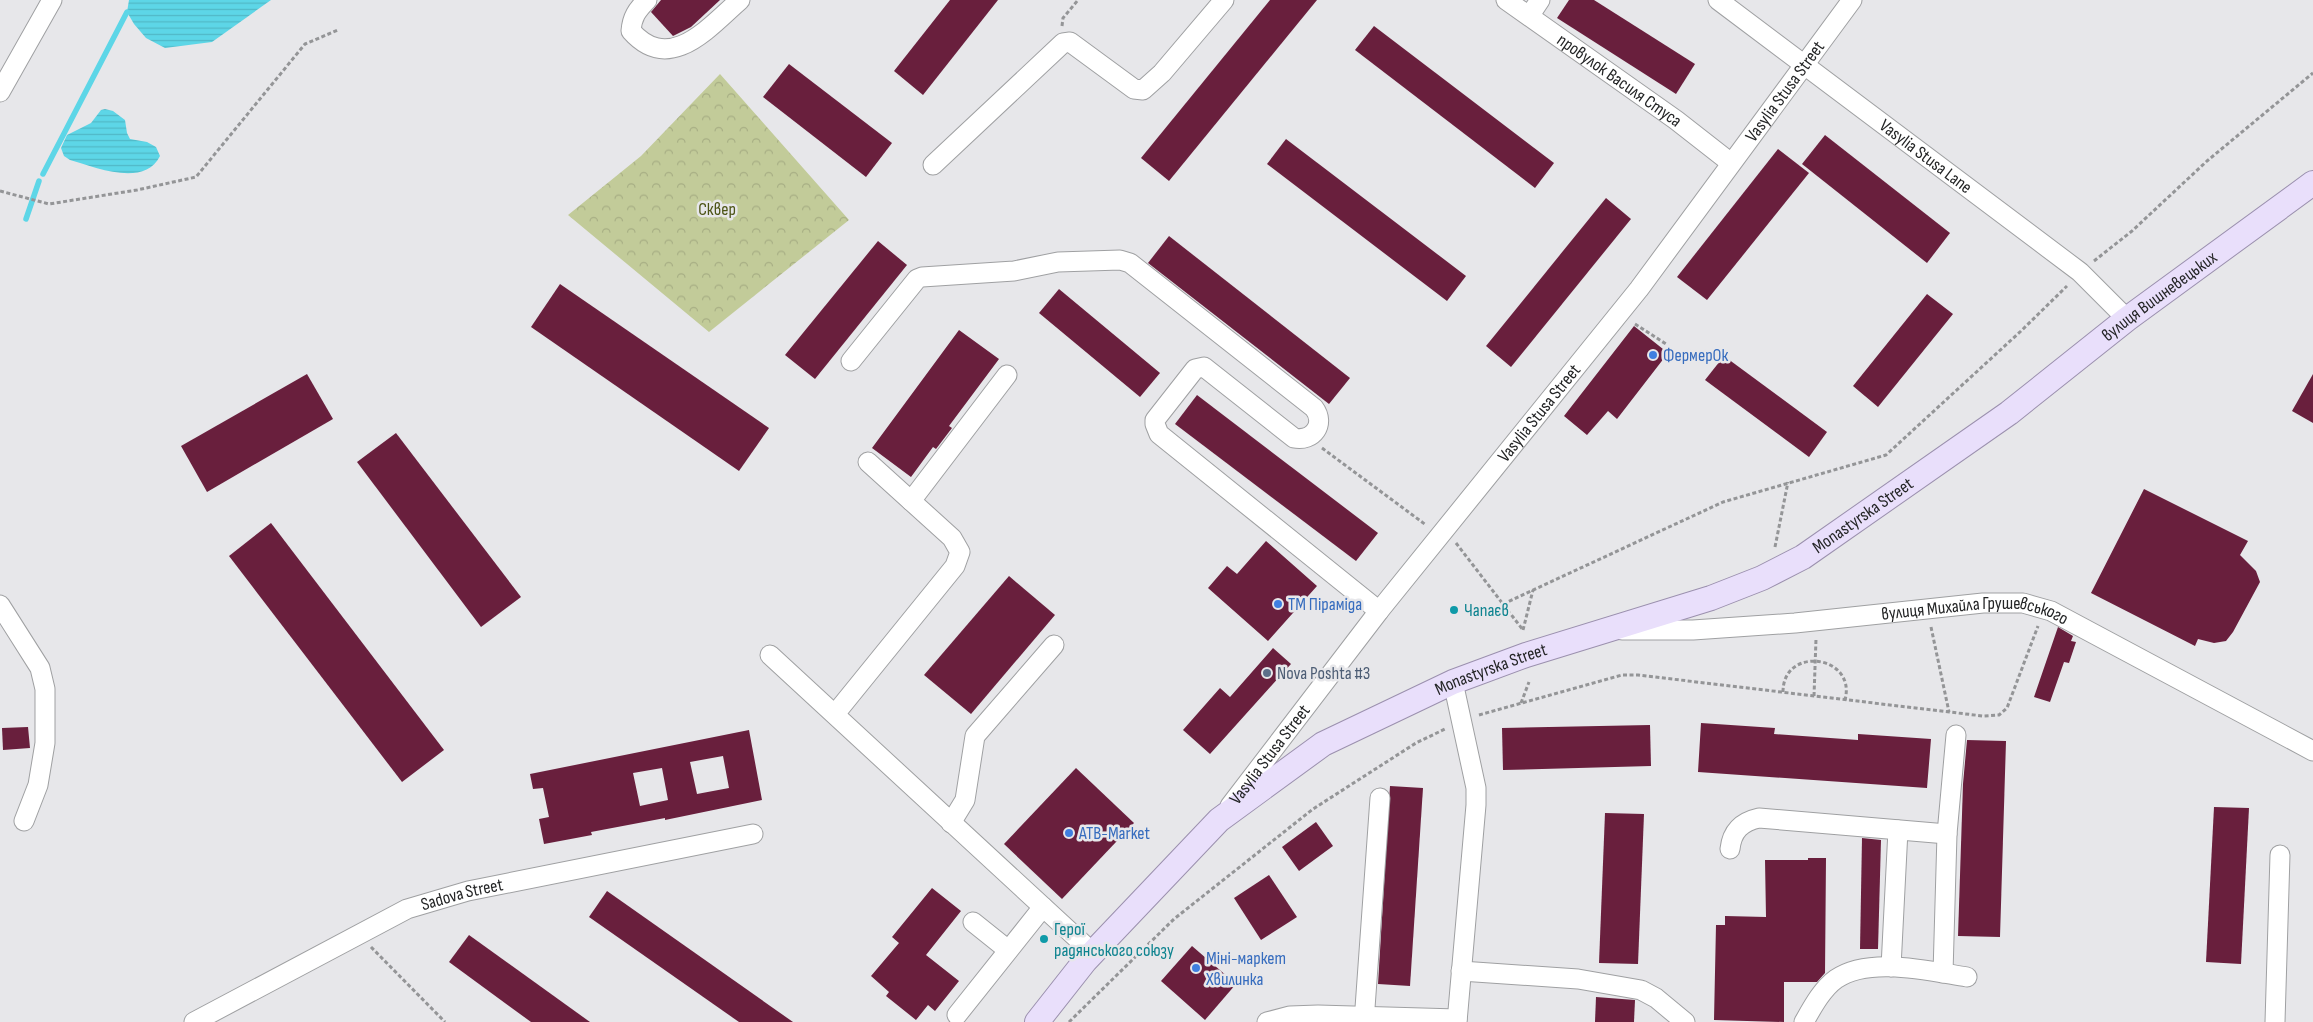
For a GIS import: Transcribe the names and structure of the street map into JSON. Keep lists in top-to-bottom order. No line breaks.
{"streets":{"main road":["вулиця Вишневецьких","Monastyrska Street"],"street":["провулок Василя Стуса","Vasylia Stusa Street","Vasylia Stusa Lane","вулиця Михайла Грушевського","Sadova Street"]},"crossings":[["провулок Василя Стуса","Vasylia Stusa Street"],["Vasylia Stusa Street","Vasylia Stusa Lane"],["Vasylia Stusa Street","Monastyrska Street"],["Vasylia Stusa Lane","вулиця Вишневецьких"],["вулиця Вишневецьких","Monastyrska Street"],["Monastyrska Street","вулиця Михайла Грушевського"]],"parks":["Сквер"],"places":["ФермерОк","ТМ Піраміда","Чапаєв","Nova Poshta #3","ATB-Market","Герої радянського союзу","Міні-маркет Хвилинка"]}
